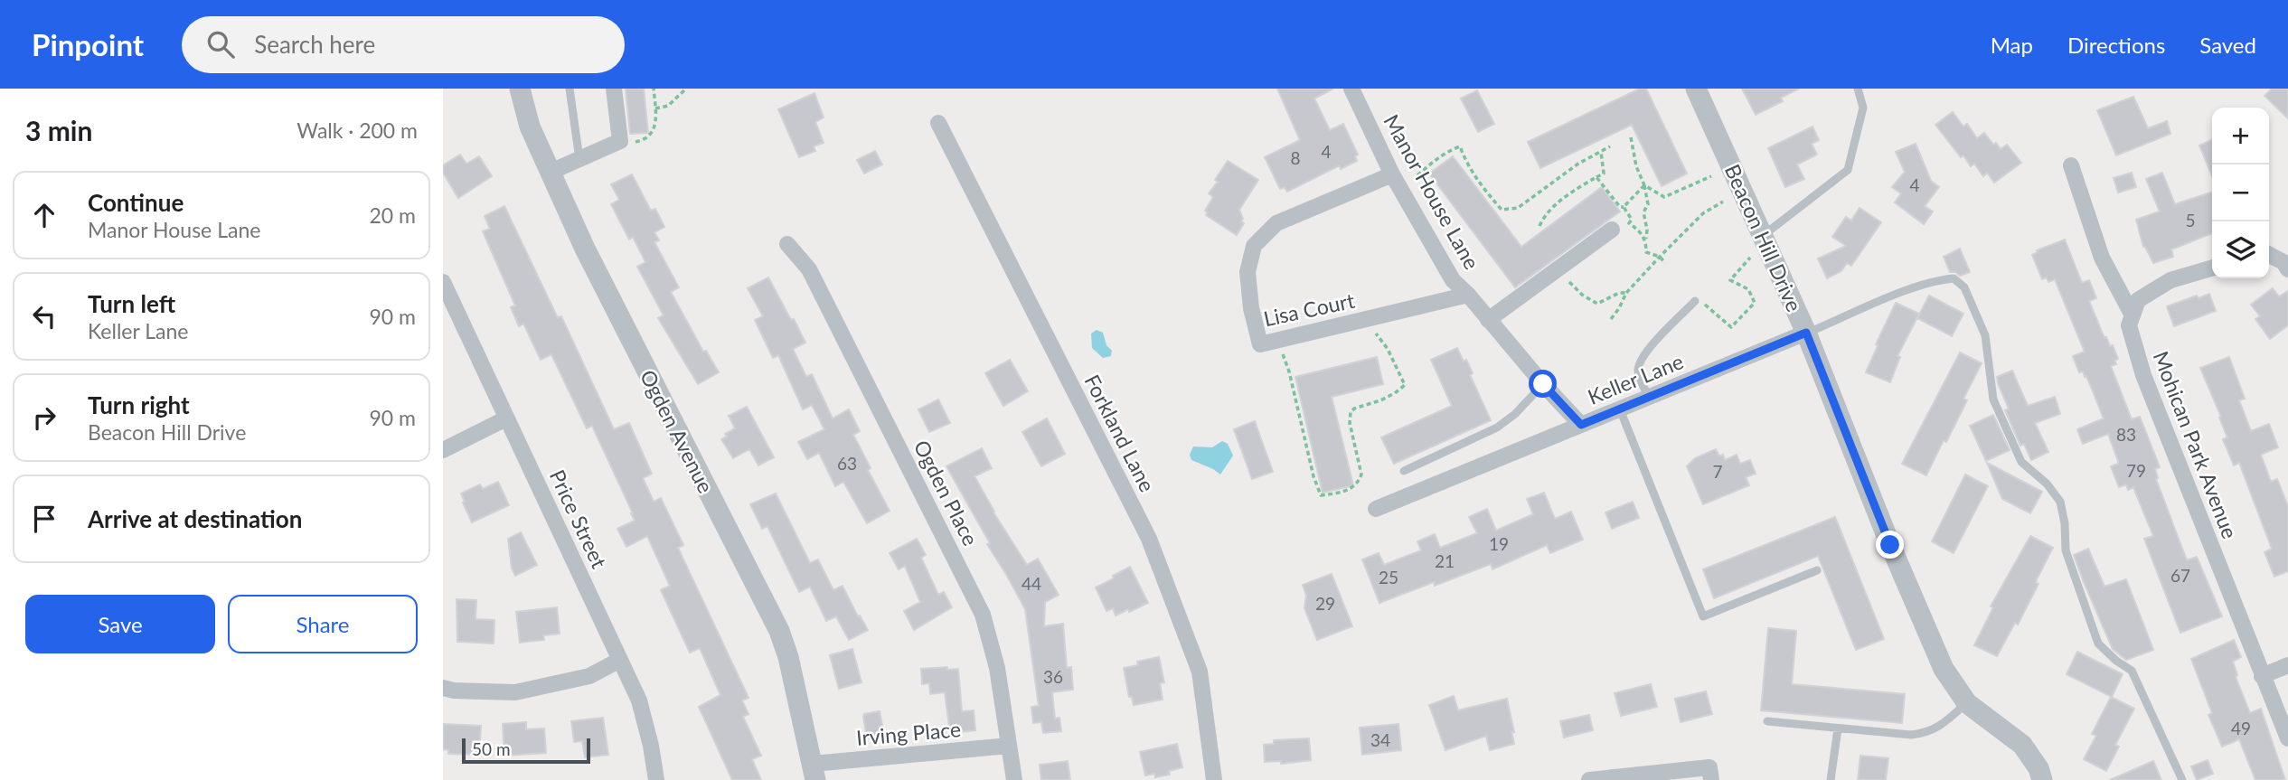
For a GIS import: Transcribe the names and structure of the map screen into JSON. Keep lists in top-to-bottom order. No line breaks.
{"streets":{"street":["Manor House Lane","Beacon Hill Drive","Lisa Court","Keller Lane","Ogden Avenue","Forkland Lane","Mohican Park Avenue","Ogden Place","Price Street","Irving Place"]},"crossings":[["Manor House Lane","Lisa Court"],["Manor House Lane","Keller Lane"],["Beacon Hill Drive","Keller Lane"],["Ogden Avenue","Irving Place"],["Ogden Place","Irving Place"]],"house_numbers":["4","8","4","5","83","63","79","7","19","21","67","25","44","29","36","49","34"],"scale_bar":"50 m","page":{"header":"Pinpoint","search":"Search here","nav":["Map","Directions","Saved"],"heading":["3 min","Walk · 200 m"],"map_buttons":["+","−"],"list":[["Continue","Manor House Lane","20 m"],["Turn left","Keller Lane","90 m"],["Turn right","Beacon Hill Drive","90 m"],"Arrive at destination"],"buttons":["Save","Share"],"scale":"50 m"}}
